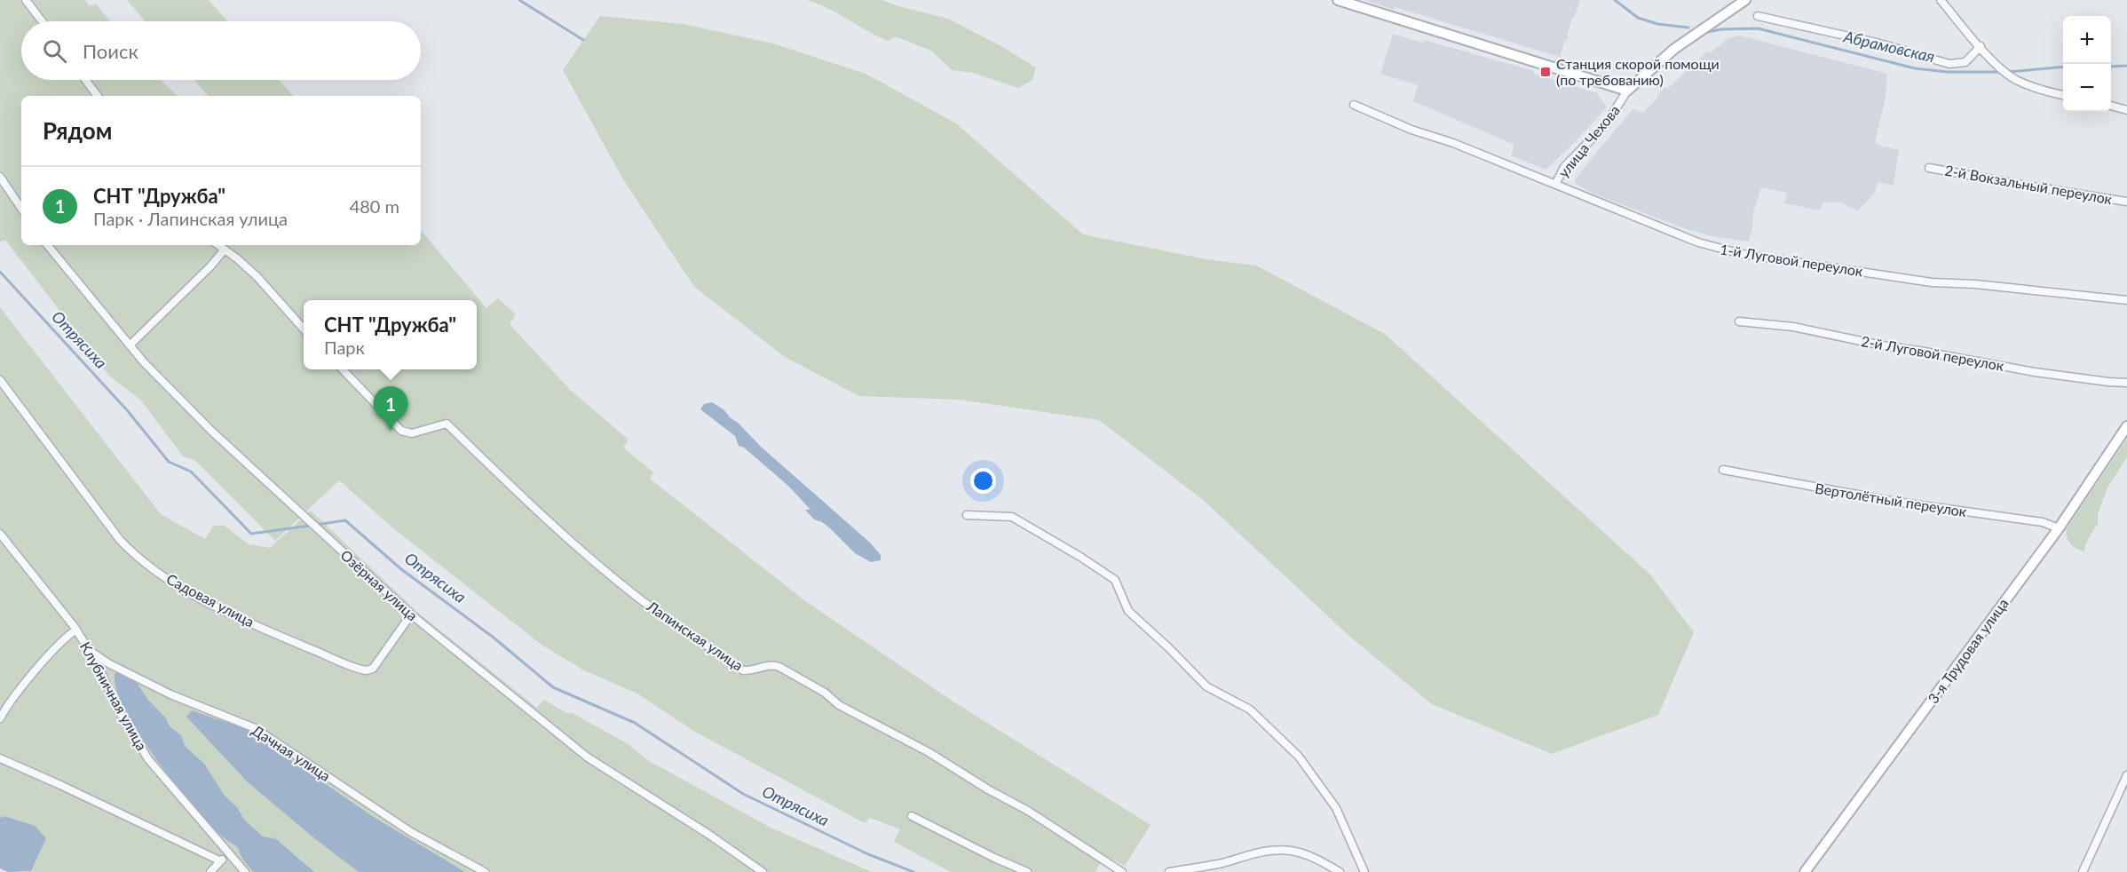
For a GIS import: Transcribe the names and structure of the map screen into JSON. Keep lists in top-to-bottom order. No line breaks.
{"streets":{"street":["улица Чехова","2-й Вокзальный переулок","1-й Луговой переулок","2-й Луговой переулок","Вертолётный переулок","Озёрная улица","Садовая улица","Лапинская улица","3-я Трудовая улица","Клубничная улица","Дачная улица"]},"crossings":[["улица Чехова","1-й Луговой переулок"],["Вертолётный переулок","3-я Трудовая улица"],["Озёрная улица","Садовая улица"],["Клубничная улица","Дачная улица"]],"water":["Абрамовская","Отрясиха"],"places":{"transit":["Станция скорой помощи (по требованию)"]},"page":{"map_buttons":["+","−"],"search":"Поиск","heading":"Рядом","list":[{"mark":"1","name":"СНТ \"Дружба\"","note":"Парк · Лапинская улица","value":"480 m"}],"popup":["СНТ \"Дружба\"","Парк"],"pins":"1"}}
